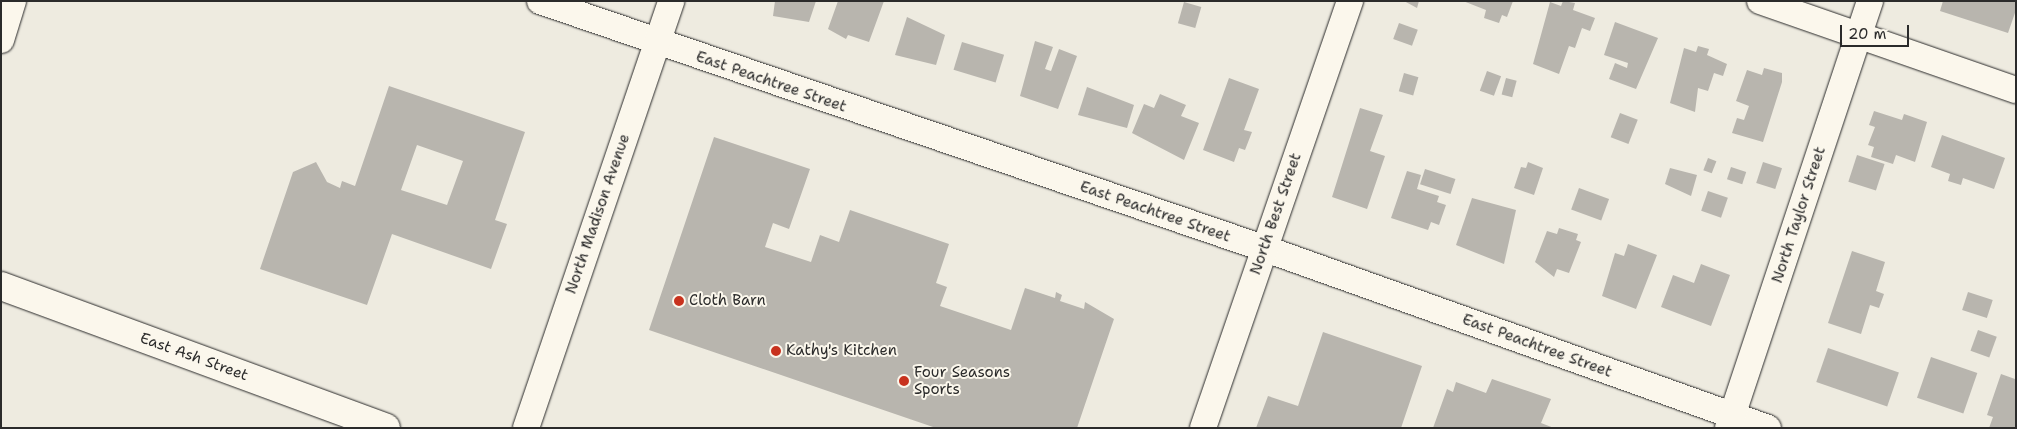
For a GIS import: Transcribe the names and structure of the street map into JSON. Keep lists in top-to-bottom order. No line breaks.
{"streets":{"main road":["East Ash Street"],"street":["East Peachtree Street","North Madison Avenue","North Best Street","North Taylor Street"]},"crossings":[["East Peachtree Street","North Madison Avenue"],["East Peachtree Street","North Best Street"],["East Peachtree Street","North Taylor Street"]],"places":["Cloth Barn","Kathy's Kitchen","Four Seasons Sports"],"scale_bar":"20 m"}
